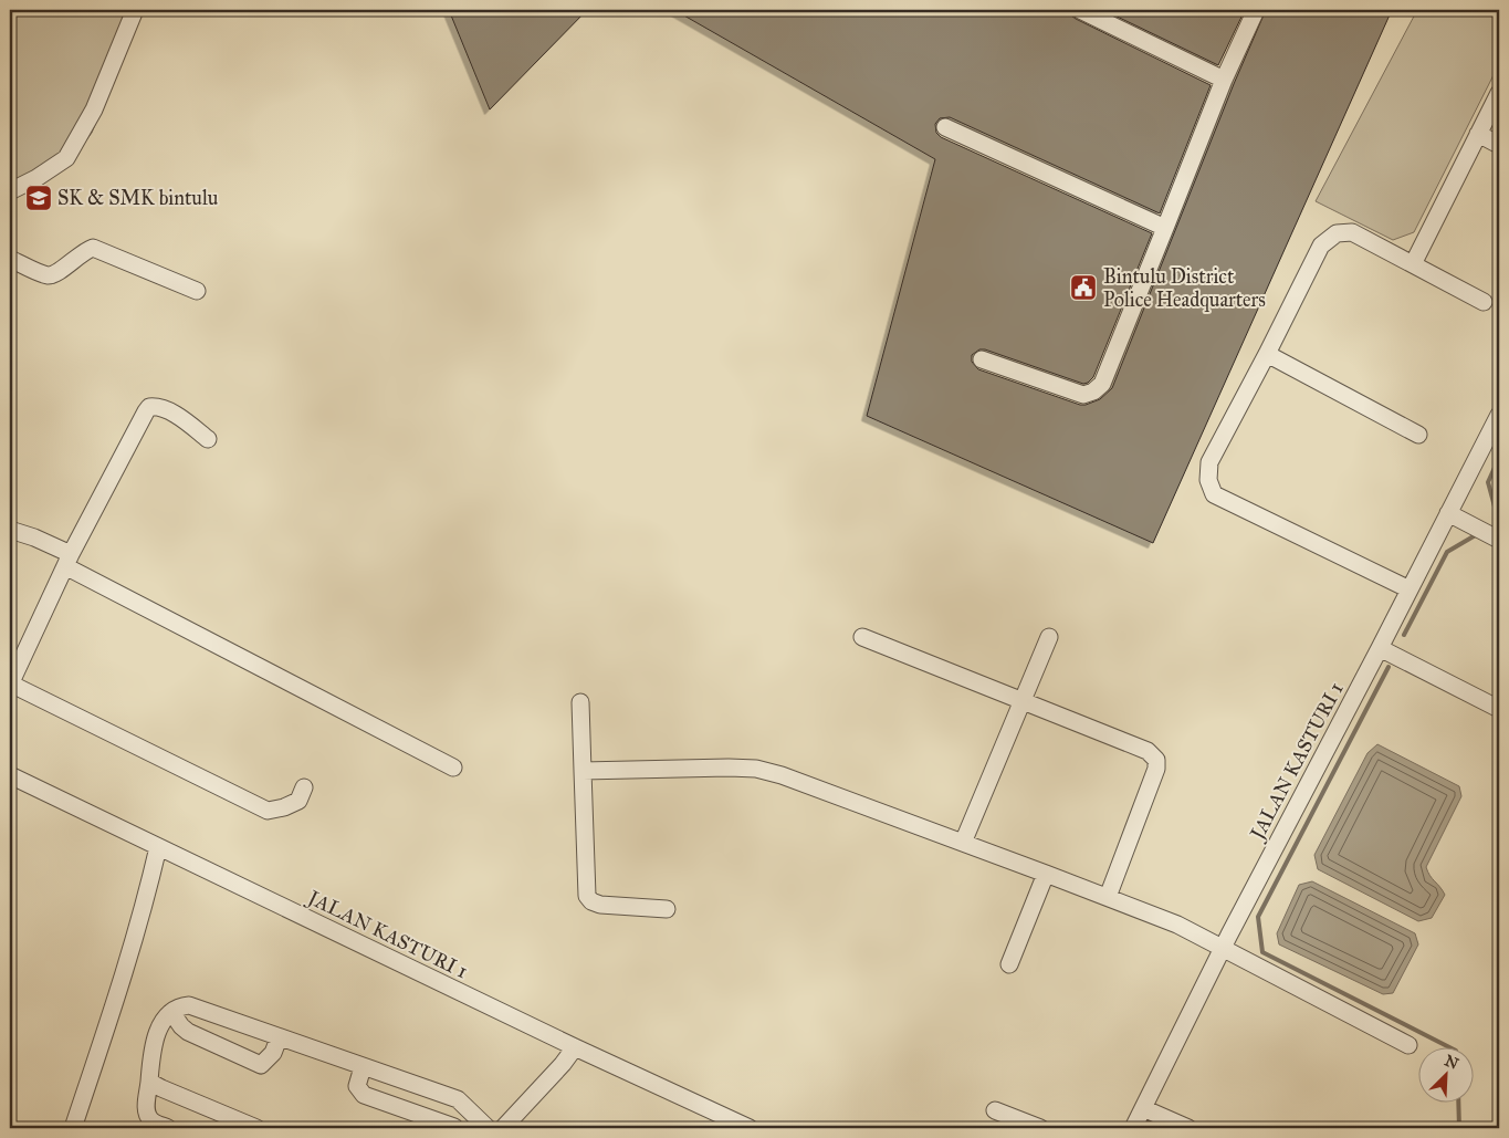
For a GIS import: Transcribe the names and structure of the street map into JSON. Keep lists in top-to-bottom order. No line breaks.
{"streets":{"street":["JALAN KASTURI 1"]},"places":{"school or university":["SK & SMK bintulu"],"public building":["Bintulu District Police Headquarters"]},"north":"top right"}
